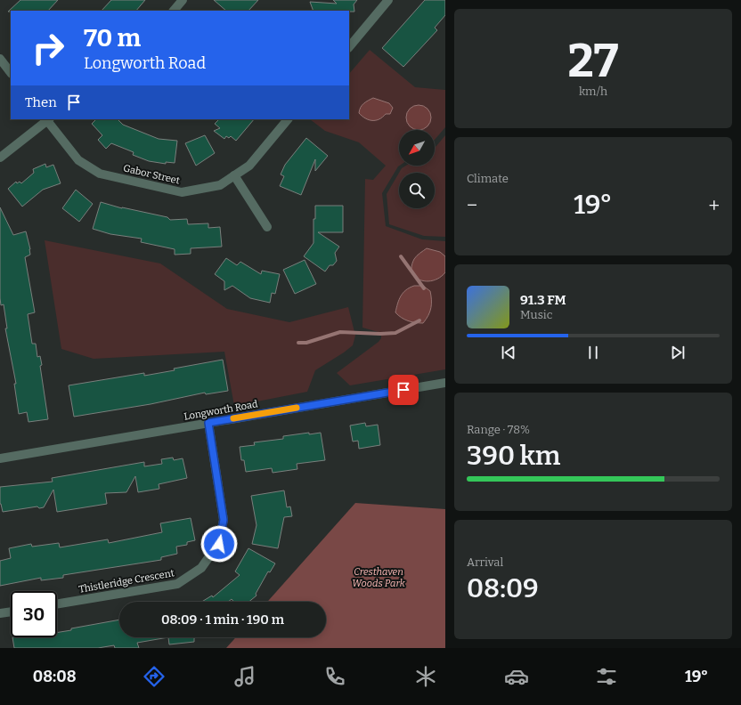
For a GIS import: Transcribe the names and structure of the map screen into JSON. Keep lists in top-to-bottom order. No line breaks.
{"streets":{"street":["Gabor Street","Longworth Road","Thistleridge Crescent"]},"crossings":[["Longworth Road","Thistleridge Crescent"]],"parks":["Cresthaven Woods Park"],"north":"bottom left","page":{"tile":[["27","km/h"],"Climate",["Range · 78%","390 km"],["Arrival","08:09"]],"turn":["70 m","Longworth Road"],"then":"Then","heat":["−","19°","+"],"song":["91.3 FM","Music"],"limit":"30","trip":"08:09 · 1 min · 190 m","tabs":["08:08","19°"]}}
